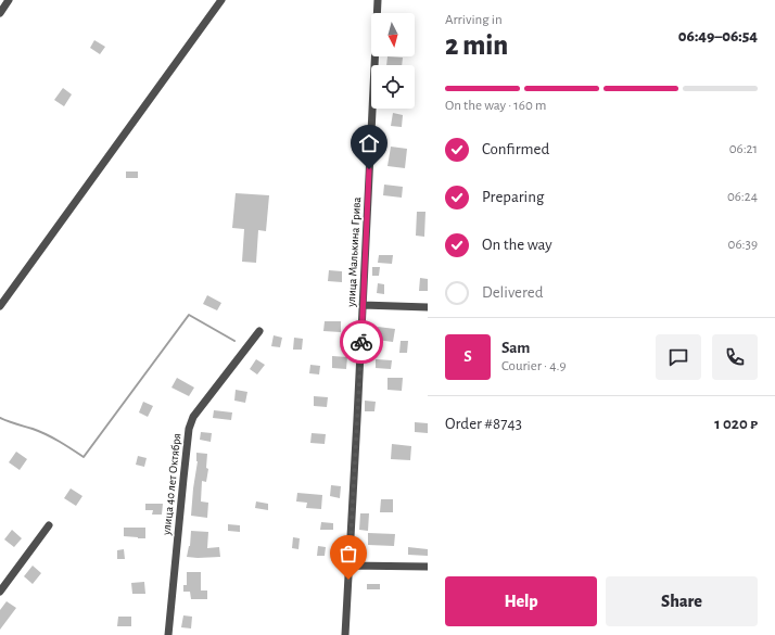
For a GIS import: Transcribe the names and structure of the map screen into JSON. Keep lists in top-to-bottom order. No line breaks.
{"streets":{"street":["улица Малькина Грива","улица 40 лет Октября"]},"north":"bottom","page":{"heading":["2 min","Arriving in","06:49–06:54"],"panel":["Sam","Courier · 4.9","Order #8743","1 020 ₽"],"bar":"On the way · 160 m","list":[["Confirmed","06:21"],["Preparing","06:24"],["On the way","06:39"],"Delivered"],"round":"S","buttons":["Help","Share"]}}
